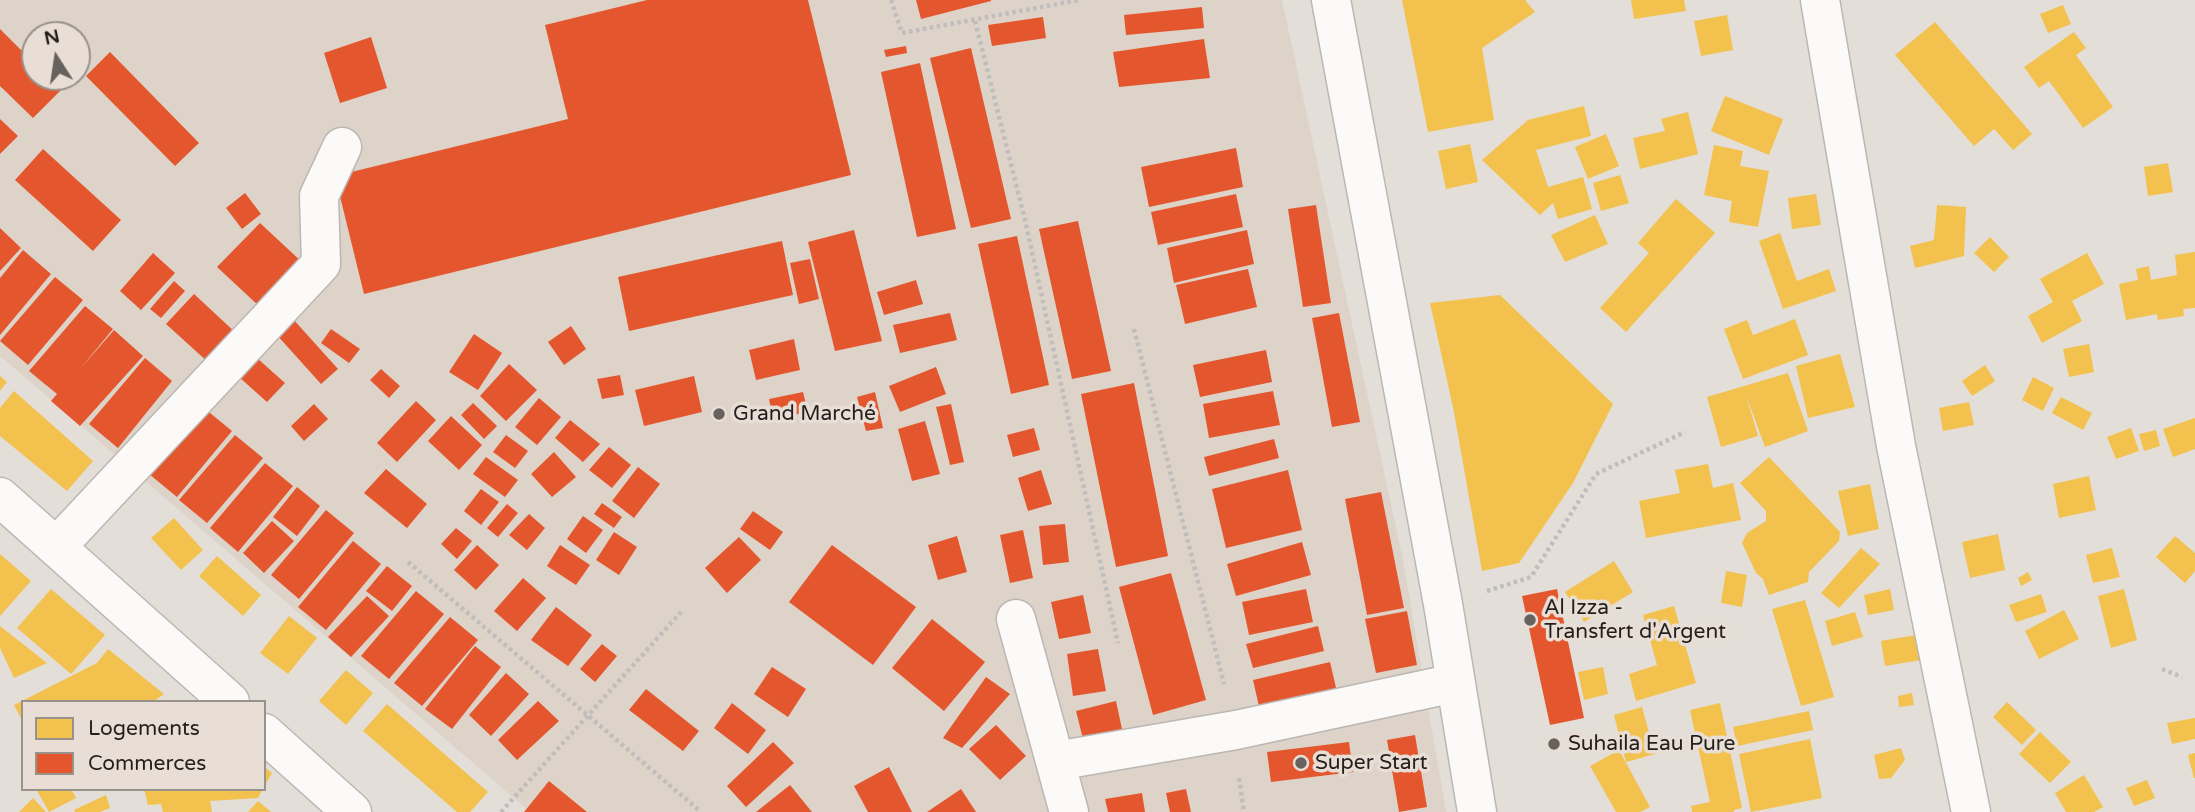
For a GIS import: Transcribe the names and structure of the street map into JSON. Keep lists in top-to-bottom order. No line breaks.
{"places":["Grand Marché","Al Izza - Transfert d'Argent","Suhaila Eau Pure","Super Start"],"legend":["Logements","Commerces"],"north":"top"}
